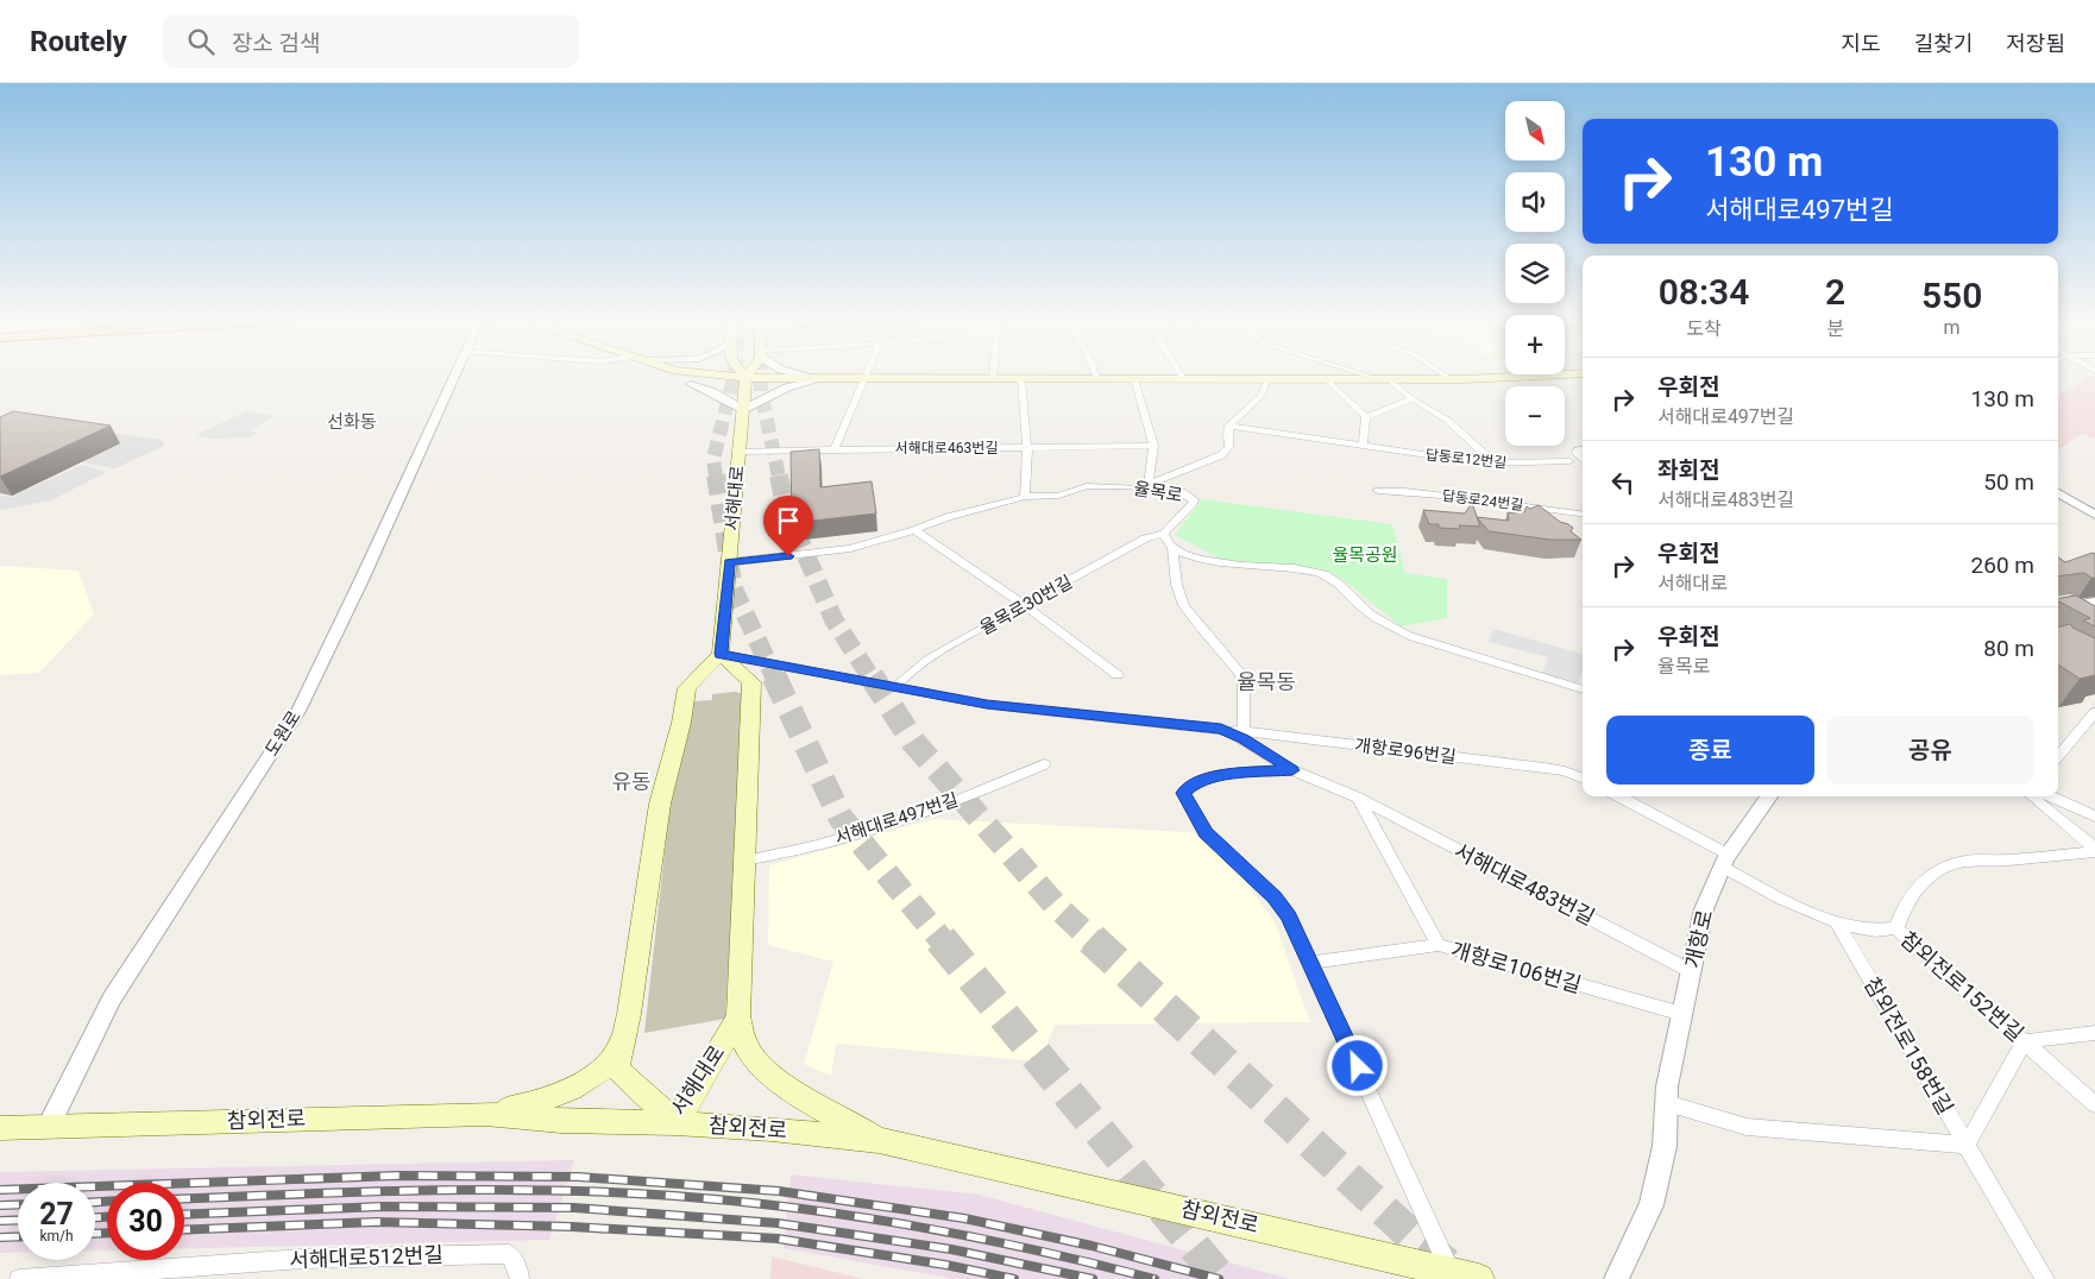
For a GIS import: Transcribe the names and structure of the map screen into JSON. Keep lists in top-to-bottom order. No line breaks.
{"streets":{"main road":["서해대로","참외전로"],"street":["서해대로463번길","답동로12번길","율목로","답동로24번길","율목로30번길","도원로","개항로96번길","서해대로497번길","서해대로483번길","개항로","개항로106번길","참외전로152번길","참외전로158번길","서해대로512번길"]},"crossings":[["서해대로463번길","서해대로"],["율목로","서해대로"],["율목로","율목로30번길"],["서해대로","서해대로497번길"],["서해대로","서해대로483번길"],["서해대로","참외전로"],["율목로30번길","서해대로483번길"],["도원로","참외전로"],["개항로96번길","서해대로483번길"],["서해대로483번길","개항로"],["개항로","개항로106번길"]],"districts":["선화동","율목동","유동"],"parks":["율목공원"],"north":"bottom right","page":{"header":"Routely","search":"장소 검색","nav":["지도","길찾기","저장됨"],"map_buttons":["+","−"],"turn":["130 m","서해대로497번길"],"eta":["08:34","도착","2","분","550","m"],"list":[{"name":"우회전","note":"서해대로497번길","value":"130 m"},{"name":"좌회전","note":"서해대로483번길","value":"50 m"},{"name":"우회전","note":"서해대로","value":"260 m"},{"name":"우회전","note":"율목로","value":"80 m"}],"buttons":["종료","공유"],"speed":"27 km/h","limit":"30"}}
